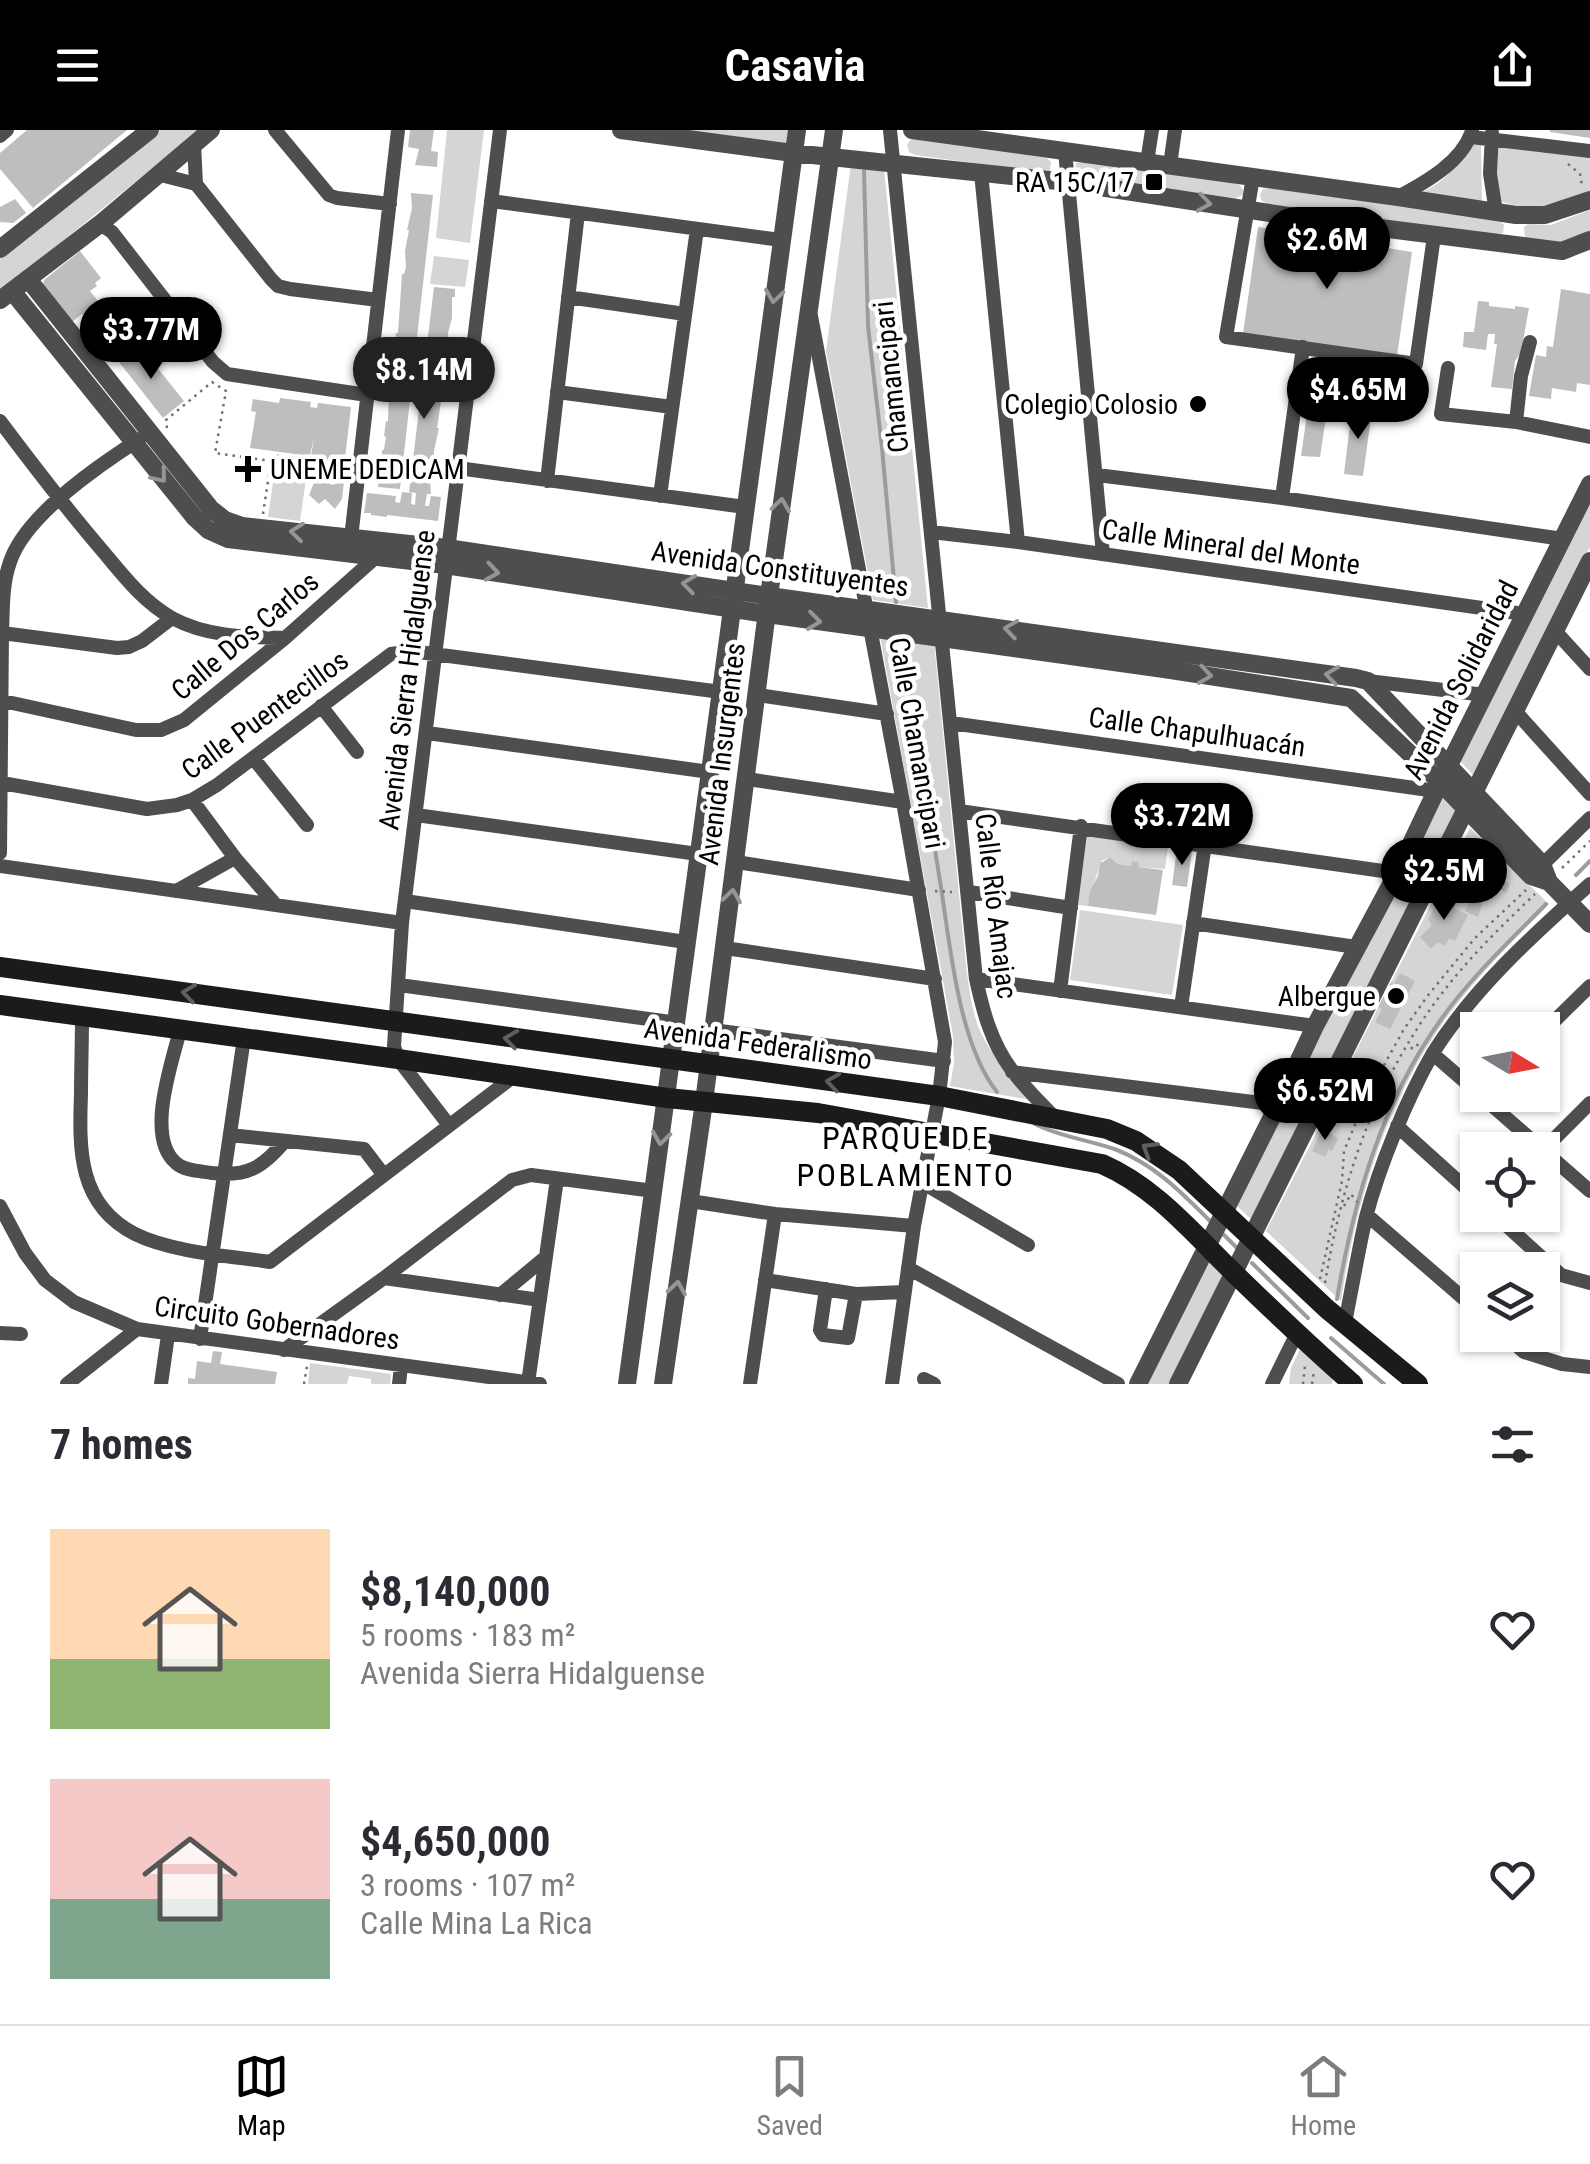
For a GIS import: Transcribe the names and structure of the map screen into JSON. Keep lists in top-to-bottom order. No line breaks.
{"streets":{"main road":["Avenida Federalismo"],"street":["Chamancipari","Calle Mineral del Monte","Avenida Constituyentes","Calle Dos Carlos","Avenida Sierra Hidalguense","Avenida Solidaridad","Calle Puentecillos","Calle Chapulhuacán","Calle Chamancipari","Avenida Insurgentes","Calle Río Amajac","Circuito Gobernadores"]},"crossings":[["Chamancipari","Calle Mineral del Monte"],["Chamancipari","Avenida Constituyentes"],["Chamancipari","Calle Río Amajac"],["Calle Mineral del Monte","Avenida Solidaridad"],["Avenida Constituyentes","Calle Dos Carlos"],["Avenida Constituyentes","Avenida Sierra Hidalguense"],["Avenida Constituyentes","Avenida Solidaridad"],["Avenida Constituyentes","Calle Chapulhuacán"],["Avenida Constituyentes","Calle Chamancipari"],["Avenida Constituyentes","Avenida Insurgentes"],["Avenida Constituyentes","Calle Río Amajac"],["Avenida Sierra Hidalguense","Calle Puentecillos"],["Avenida Sierra Hidalguense","Avenida Federalismo"],["Avenida Solidaridad","Calle Chapulhuacán"],["Avenida Solidaridad","Avenida Federalismo"],["Calle Chapulhuacán","Calle Río Amajac"],["Calle Chamancipari","Avenida Insurgentes"],["Calle Chamancipari","Avenida Federalismo"],["Avenida Insurgentes","Avenida Federalismo"],["Calle Río Amajac","Avenida Federalismo"]],"districts":["PARQUE DE POBLAMIENTO"],"places":{"transit":["RA 15C/17"],"other":["Colegio Colosio","Albergue"],"health":["UNEME DEDICAM"]},"north":"right","page":{"header":"Casavia","price":["$2.6M","$3.77M","$8.14M","$4.65M","$3.72M","$2.5M","$6.52M"],"heading":"7 homes","list":[{"name":"$8,140,000","note":"5 rooms · 183 m² · Avenida Sierra Hidalguense"},{"name":"$4,650,000","note":"3 rooms · 107 m² · Calle Mina La Rica"}],"tabs":["Map","Saved","Home"]}}
